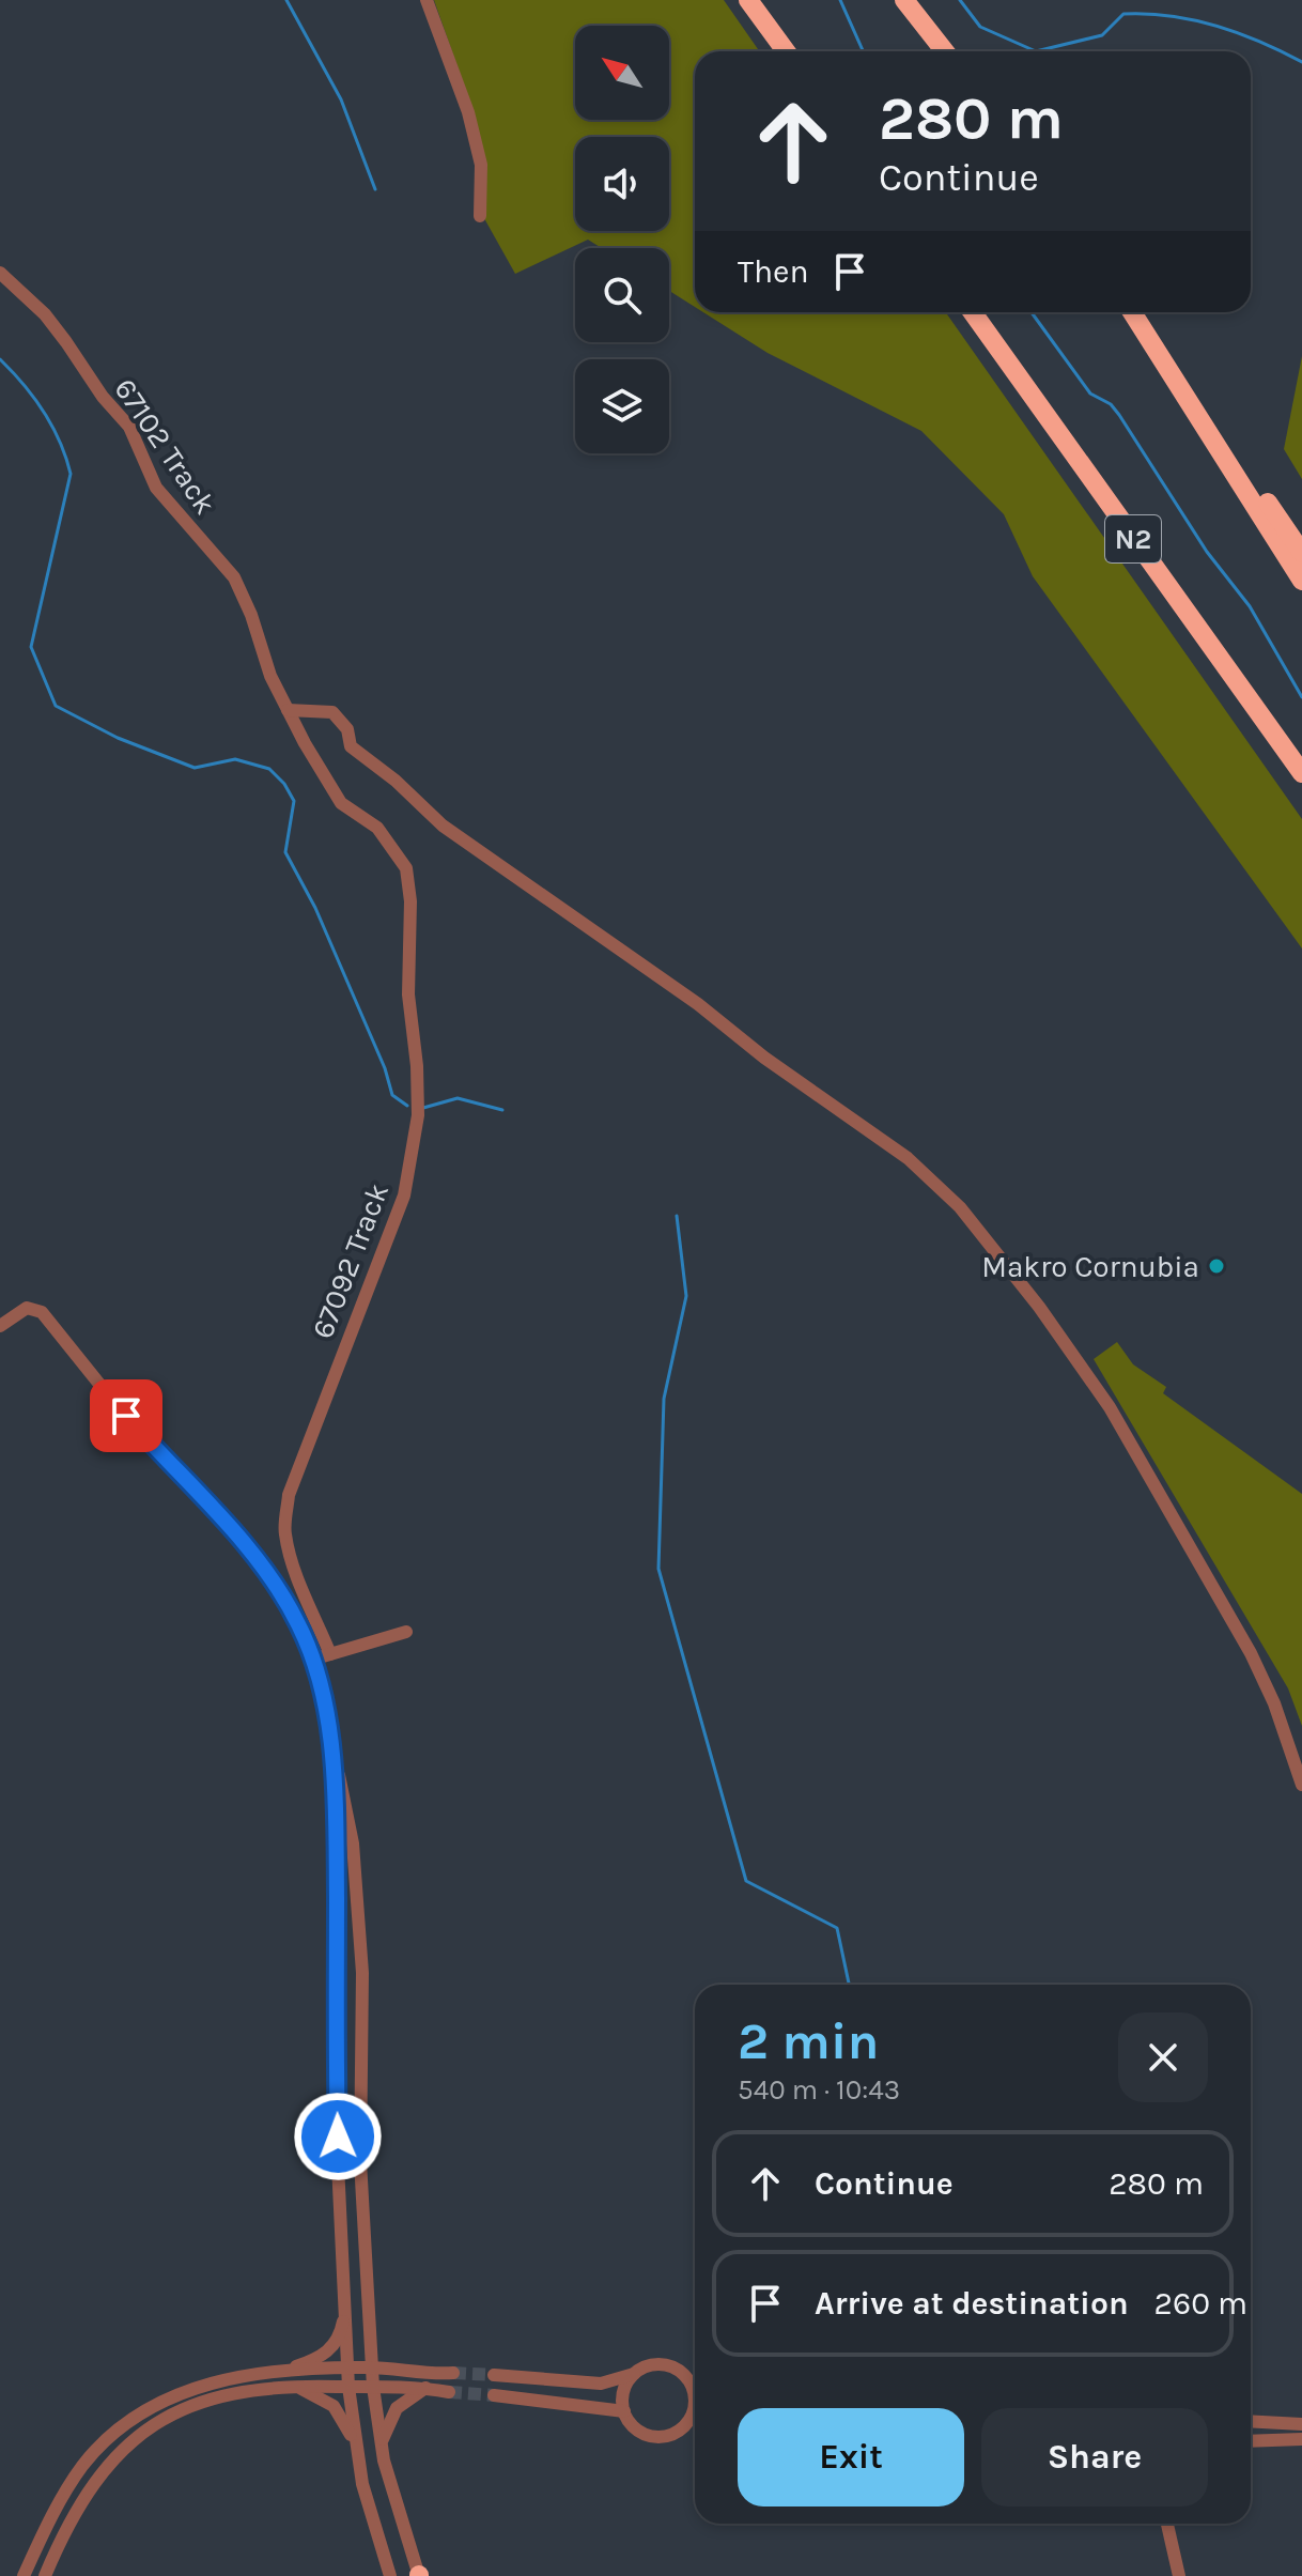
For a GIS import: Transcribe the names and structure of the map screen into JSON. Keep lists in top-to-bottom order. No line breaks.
{"streets":{"highway":["N2"],"street":["67102 Track","67092 Track"]},"crossings":[["67102 Track","67092 Track"]],"places":["Makro Cornubia"],"north":"top left","page":{"turn":["280 m","Continue"],"then":"Then","heading":["2 min","540 m · 10:43"],"list":[{"name":"Continue","value":"280 m"},{"name":"Arrive at destination","value":"260 m"}],"buttons":["Exit","Share"]}}
